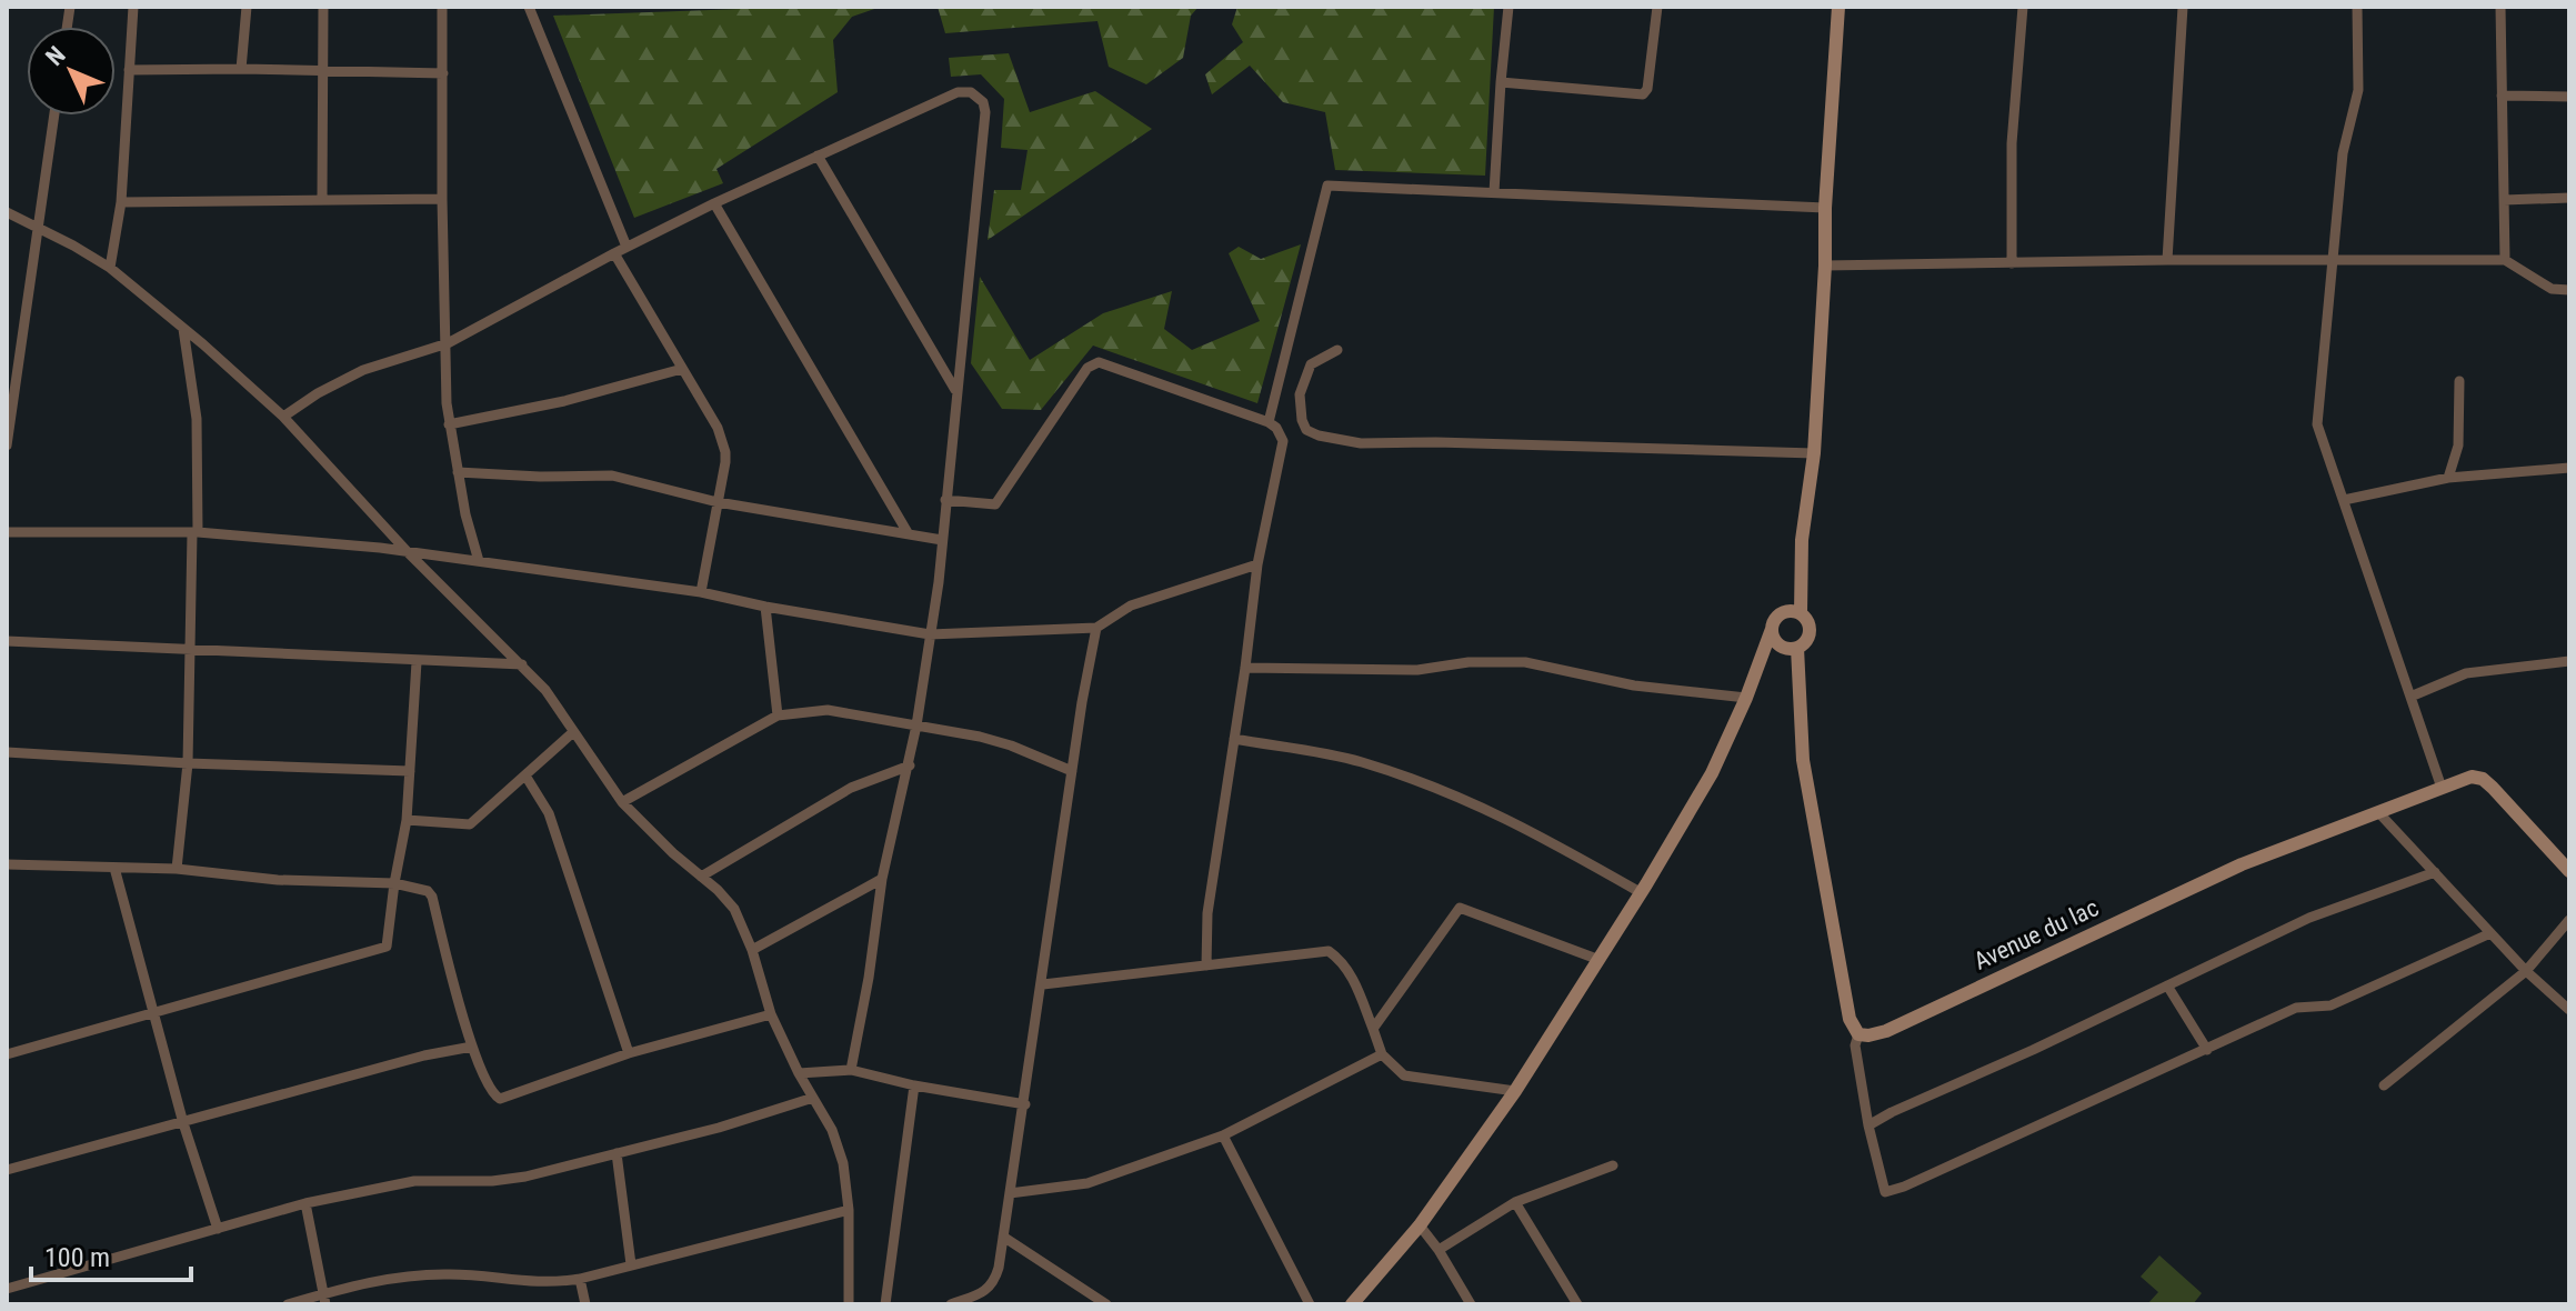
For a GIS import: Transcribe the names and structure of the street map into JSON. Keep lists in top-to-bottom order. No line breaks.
{"streets":{"main road":["Avenue du lac"]},"scale_bar":"100 m","north":"top left"}
